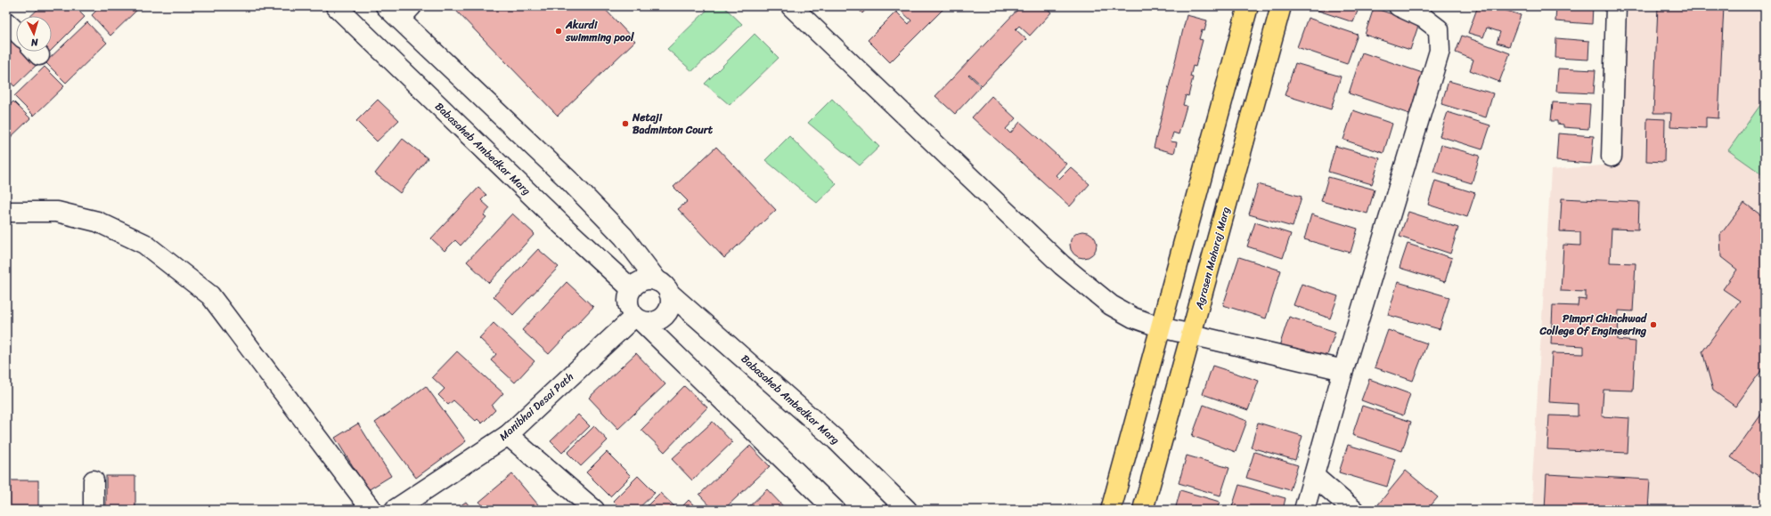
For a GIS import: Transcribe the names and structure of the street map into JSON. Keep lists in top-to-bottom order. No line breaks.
{"streets":{"main road":["Agrasen Maharaj Marg"],"street":["Babasaheb Ambedkar Marg","Manibhai Desai Path"]},"crossings":[["Babasaheb Ambedkar Marg","Manibhai Desai Path"]],"places":["Akurdi swimming pool","Netaji Badminton Court","Pimpri Chinchwad College Of Engineering"],"north":"bottom"}
